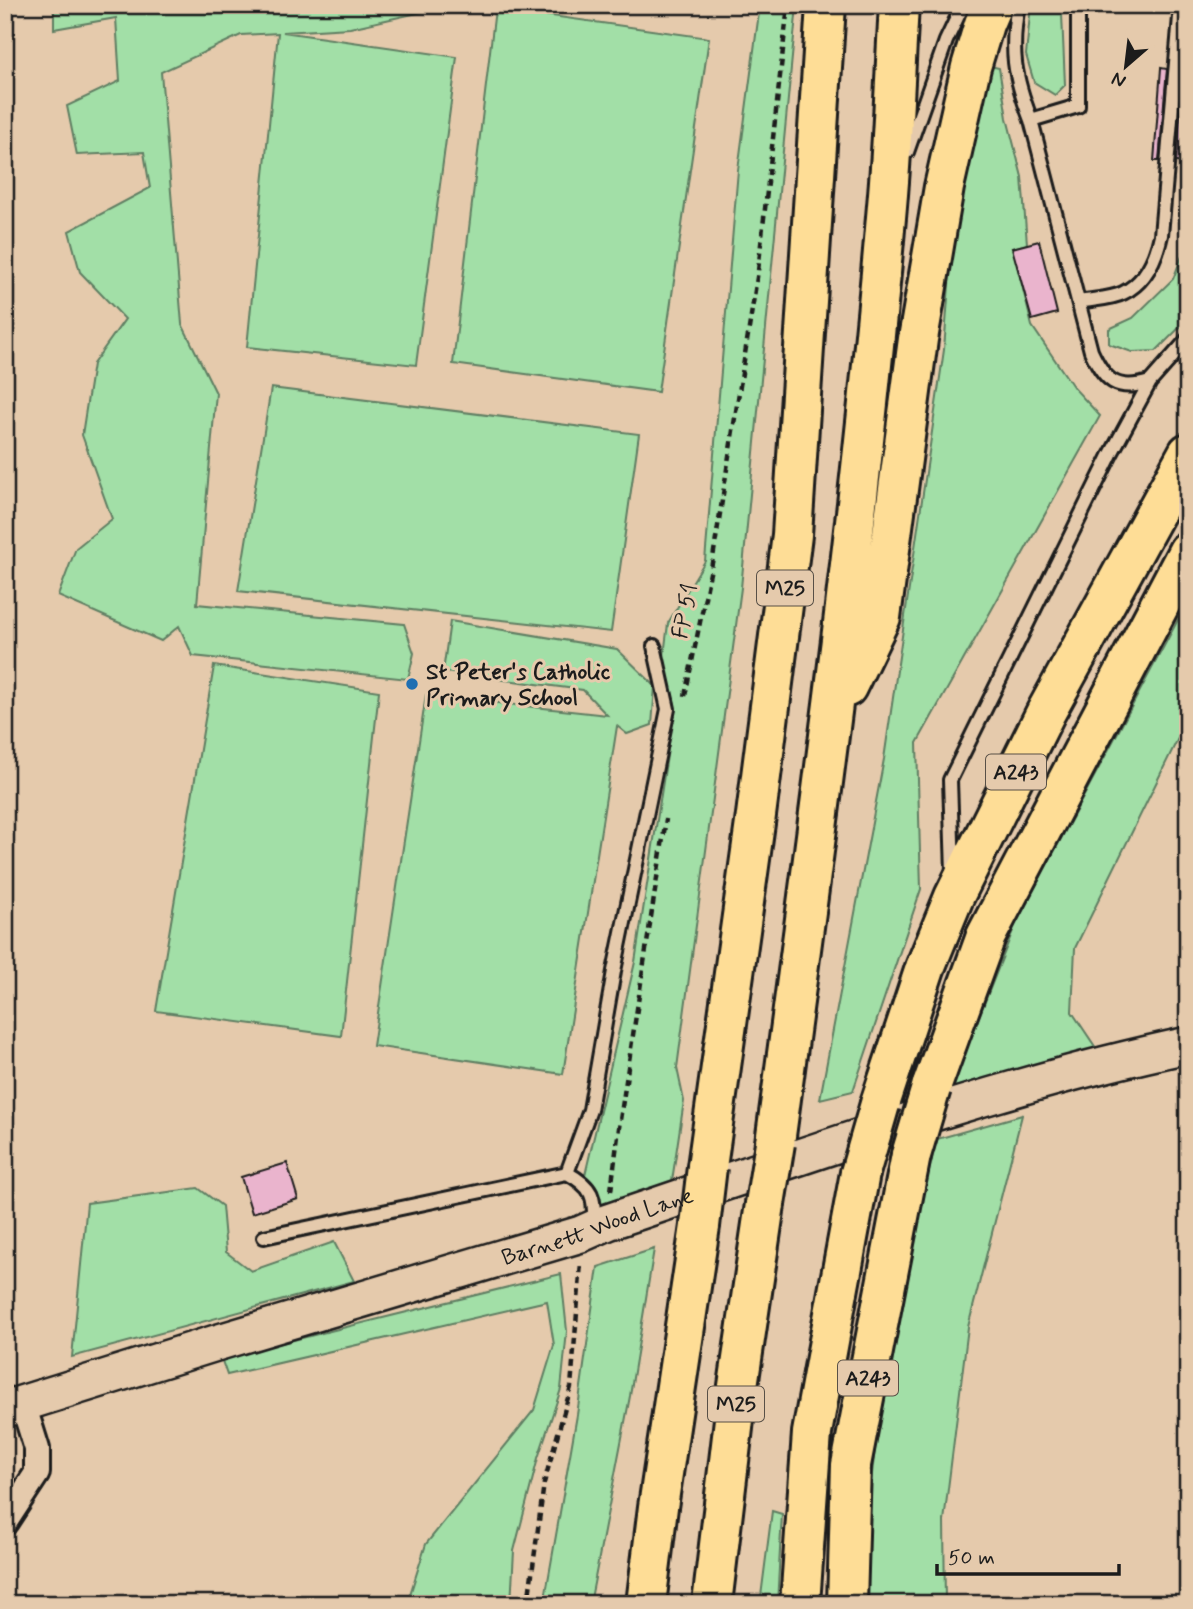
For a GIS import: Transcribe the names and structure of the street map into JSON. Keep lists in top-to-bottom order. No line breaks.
{"streets":{"highway":["M25","A243"],"street":["Barnett Wood Lane"],"path":["FP 51"]},"places":["St Peter's Catholic Primary School"],"scale_bar":"50 m","north":"bottom left"}
